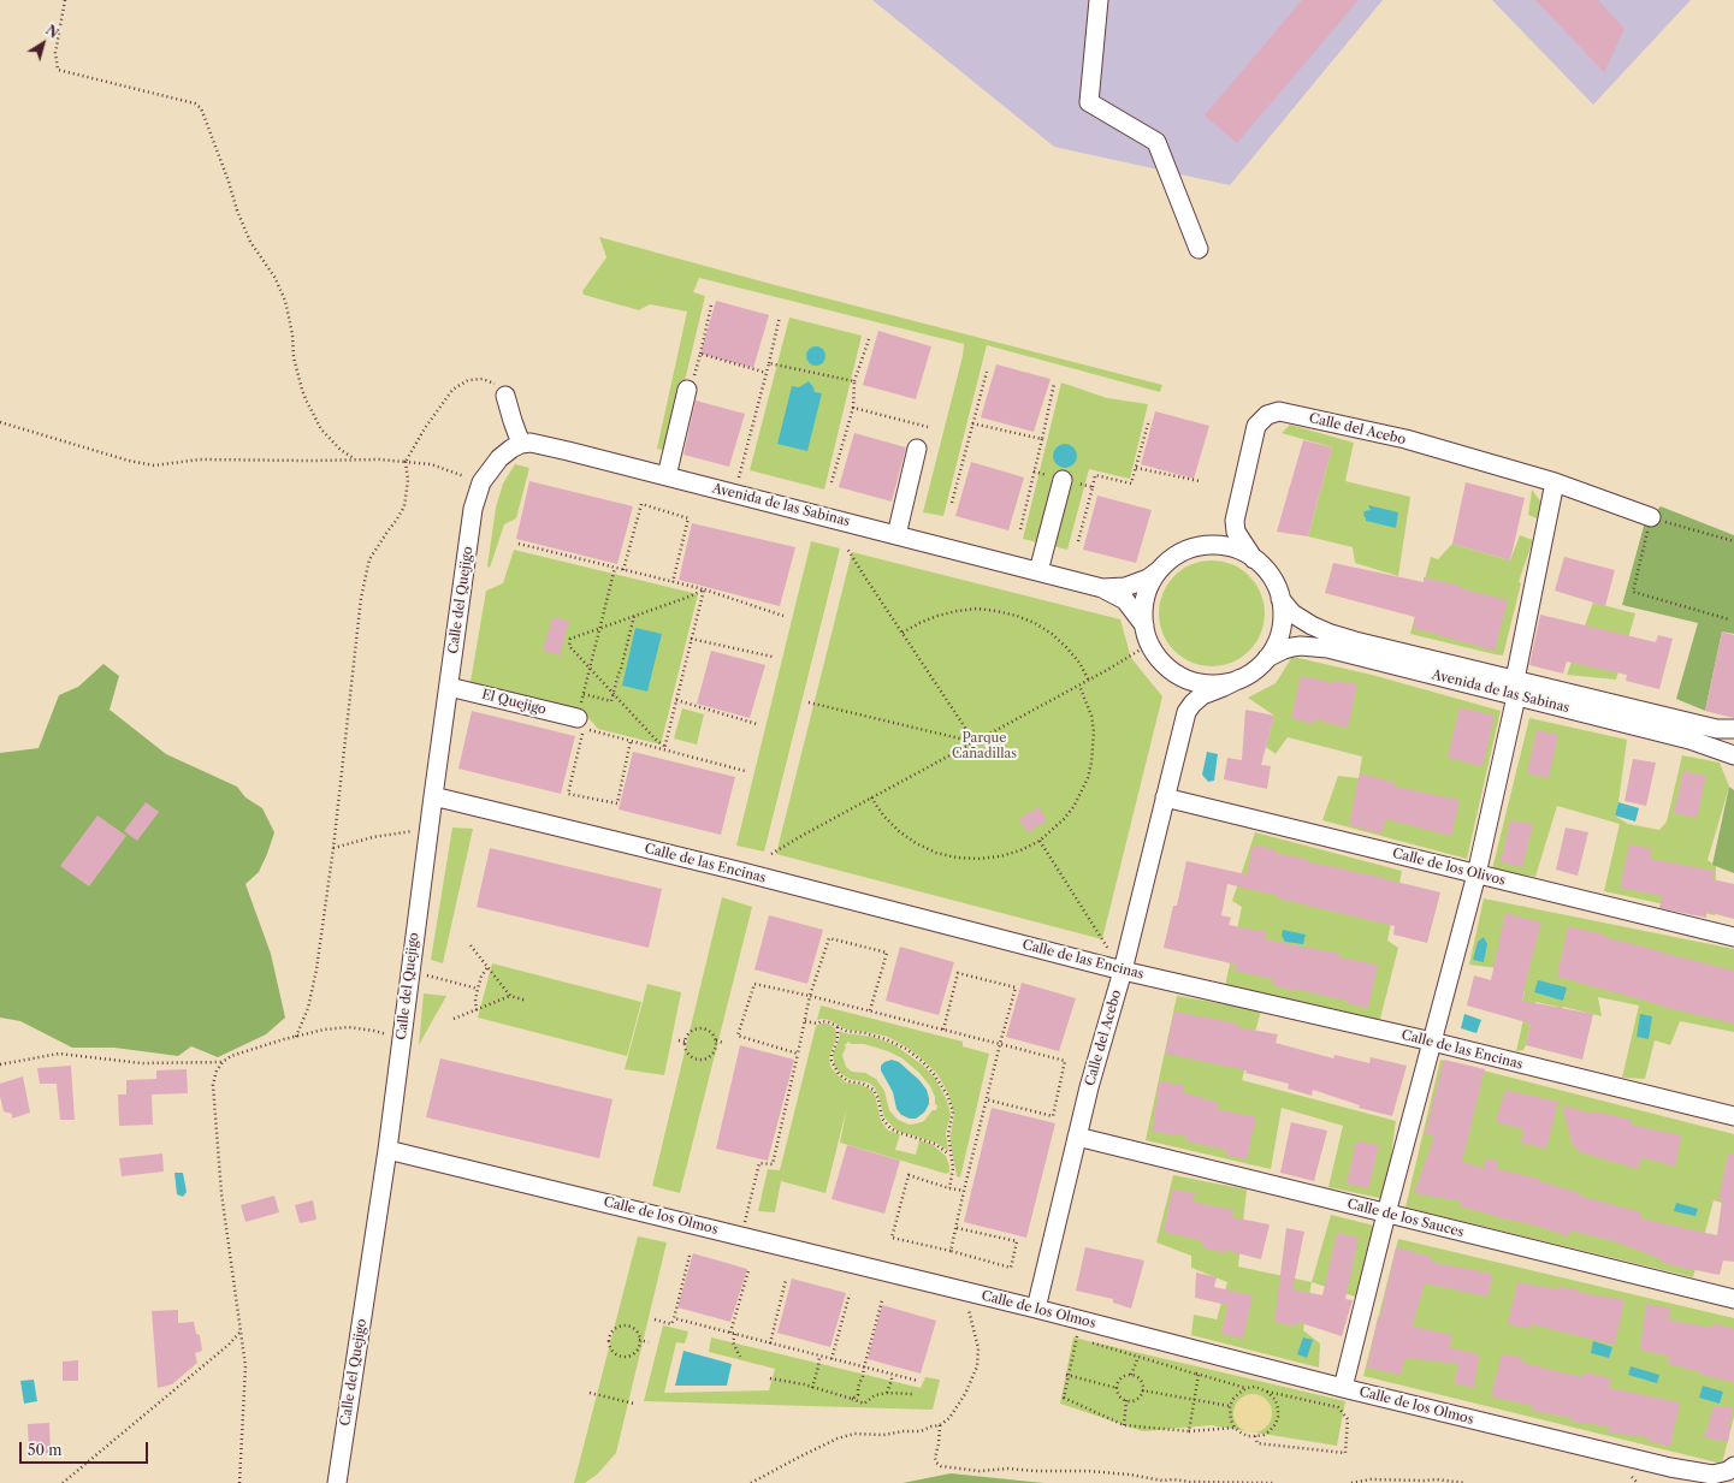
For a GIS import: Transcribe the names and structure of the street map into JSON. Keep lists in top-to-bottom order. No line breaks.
{"streets":{"street":["Calle del Acebo","Avenida de las Sabinas","Calle del Quejigo","El Quejigo","Calle de las Encinas","Calle de los Olivos","Calle de los Olmos","Calle de los Sauces"]},"crossings":[["Calle del Acebo","Avenida de las Sabinas"],["Calle del Acebo","Calle de las Encinas"],["Calle del Acebo","Calle de los Olivos"],["Calle del Acebo","Calle de los Olmos"],["Calle del Acebo","Calle de los Sauces"],["Calle del Quejigo","El Quejigo"],["Calle del Quejigo","Calle de las Encinas"],["Calle del Quejigo","Calle de los Olmos"]],"parks":["Parque Cañadillas"],"scale_bar":"50 m","north":"top right"}
